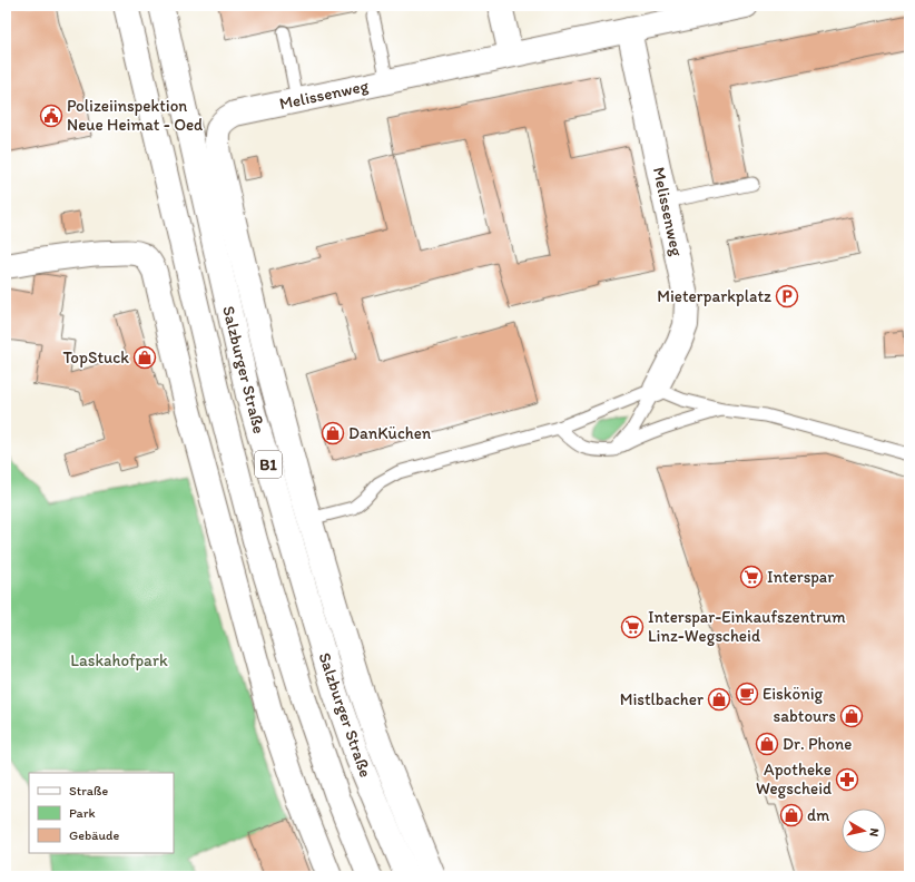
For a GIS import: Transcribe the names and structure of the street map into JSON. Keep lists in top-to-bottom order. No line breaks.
{"streets":{"street":["Melissenweg","Salzburger Straße","B1"]},"parks":["Laskahofpark"],"places":{"public building":["Polizeiinspektion Neue Heimat - Oed"],"parking":["Mieterparkplatz"],"shop":["TopStuck","DanKüchen","Mistlbacher","sabtours","Dr. Phone","dm"],"supermarket":["Interspar","Interspar-Einkaufszentrum Linz-Wegscheid"],"cafe":["Eiskönig"],"pharmacy":["Apotheke Wegscheid"]},"legend":["Straße","Park","Gebäude"],"north":"right"}
